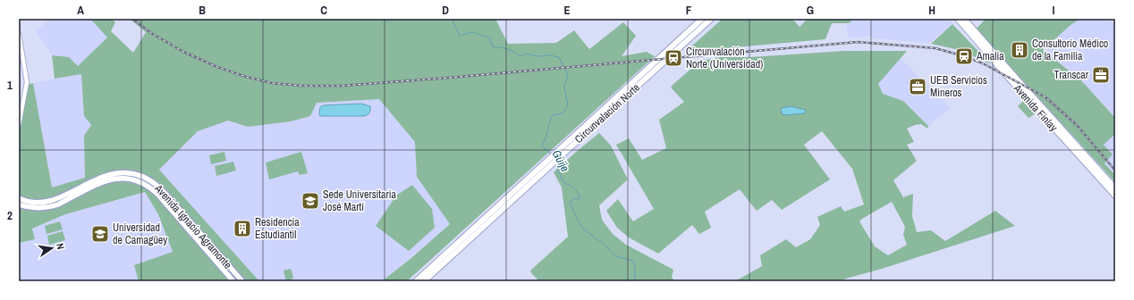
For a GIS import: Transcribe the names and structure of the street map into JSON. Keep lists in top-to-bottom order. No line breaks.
{"streets":{"highway":["Avenida Finlay","Circunvalación Norte"],"main road":["Avenida Ignacio Agramonte"]},"water":["Güije"],"places":{"building":["Consultorio Médico de la Familia","Residencia Estudiantil"],"station":["Amalia","Circunvalación Norte (Universidad)"],"office":["Transcar","UEB Servicios Mineros"],"school or university":["Sede Universitaria José Martí","Universidad de Camagüey"]},"north":"right","grid":{"columns":["A","B","C","D","E","F","G","H","I"],"rows":["1","2"]}}
